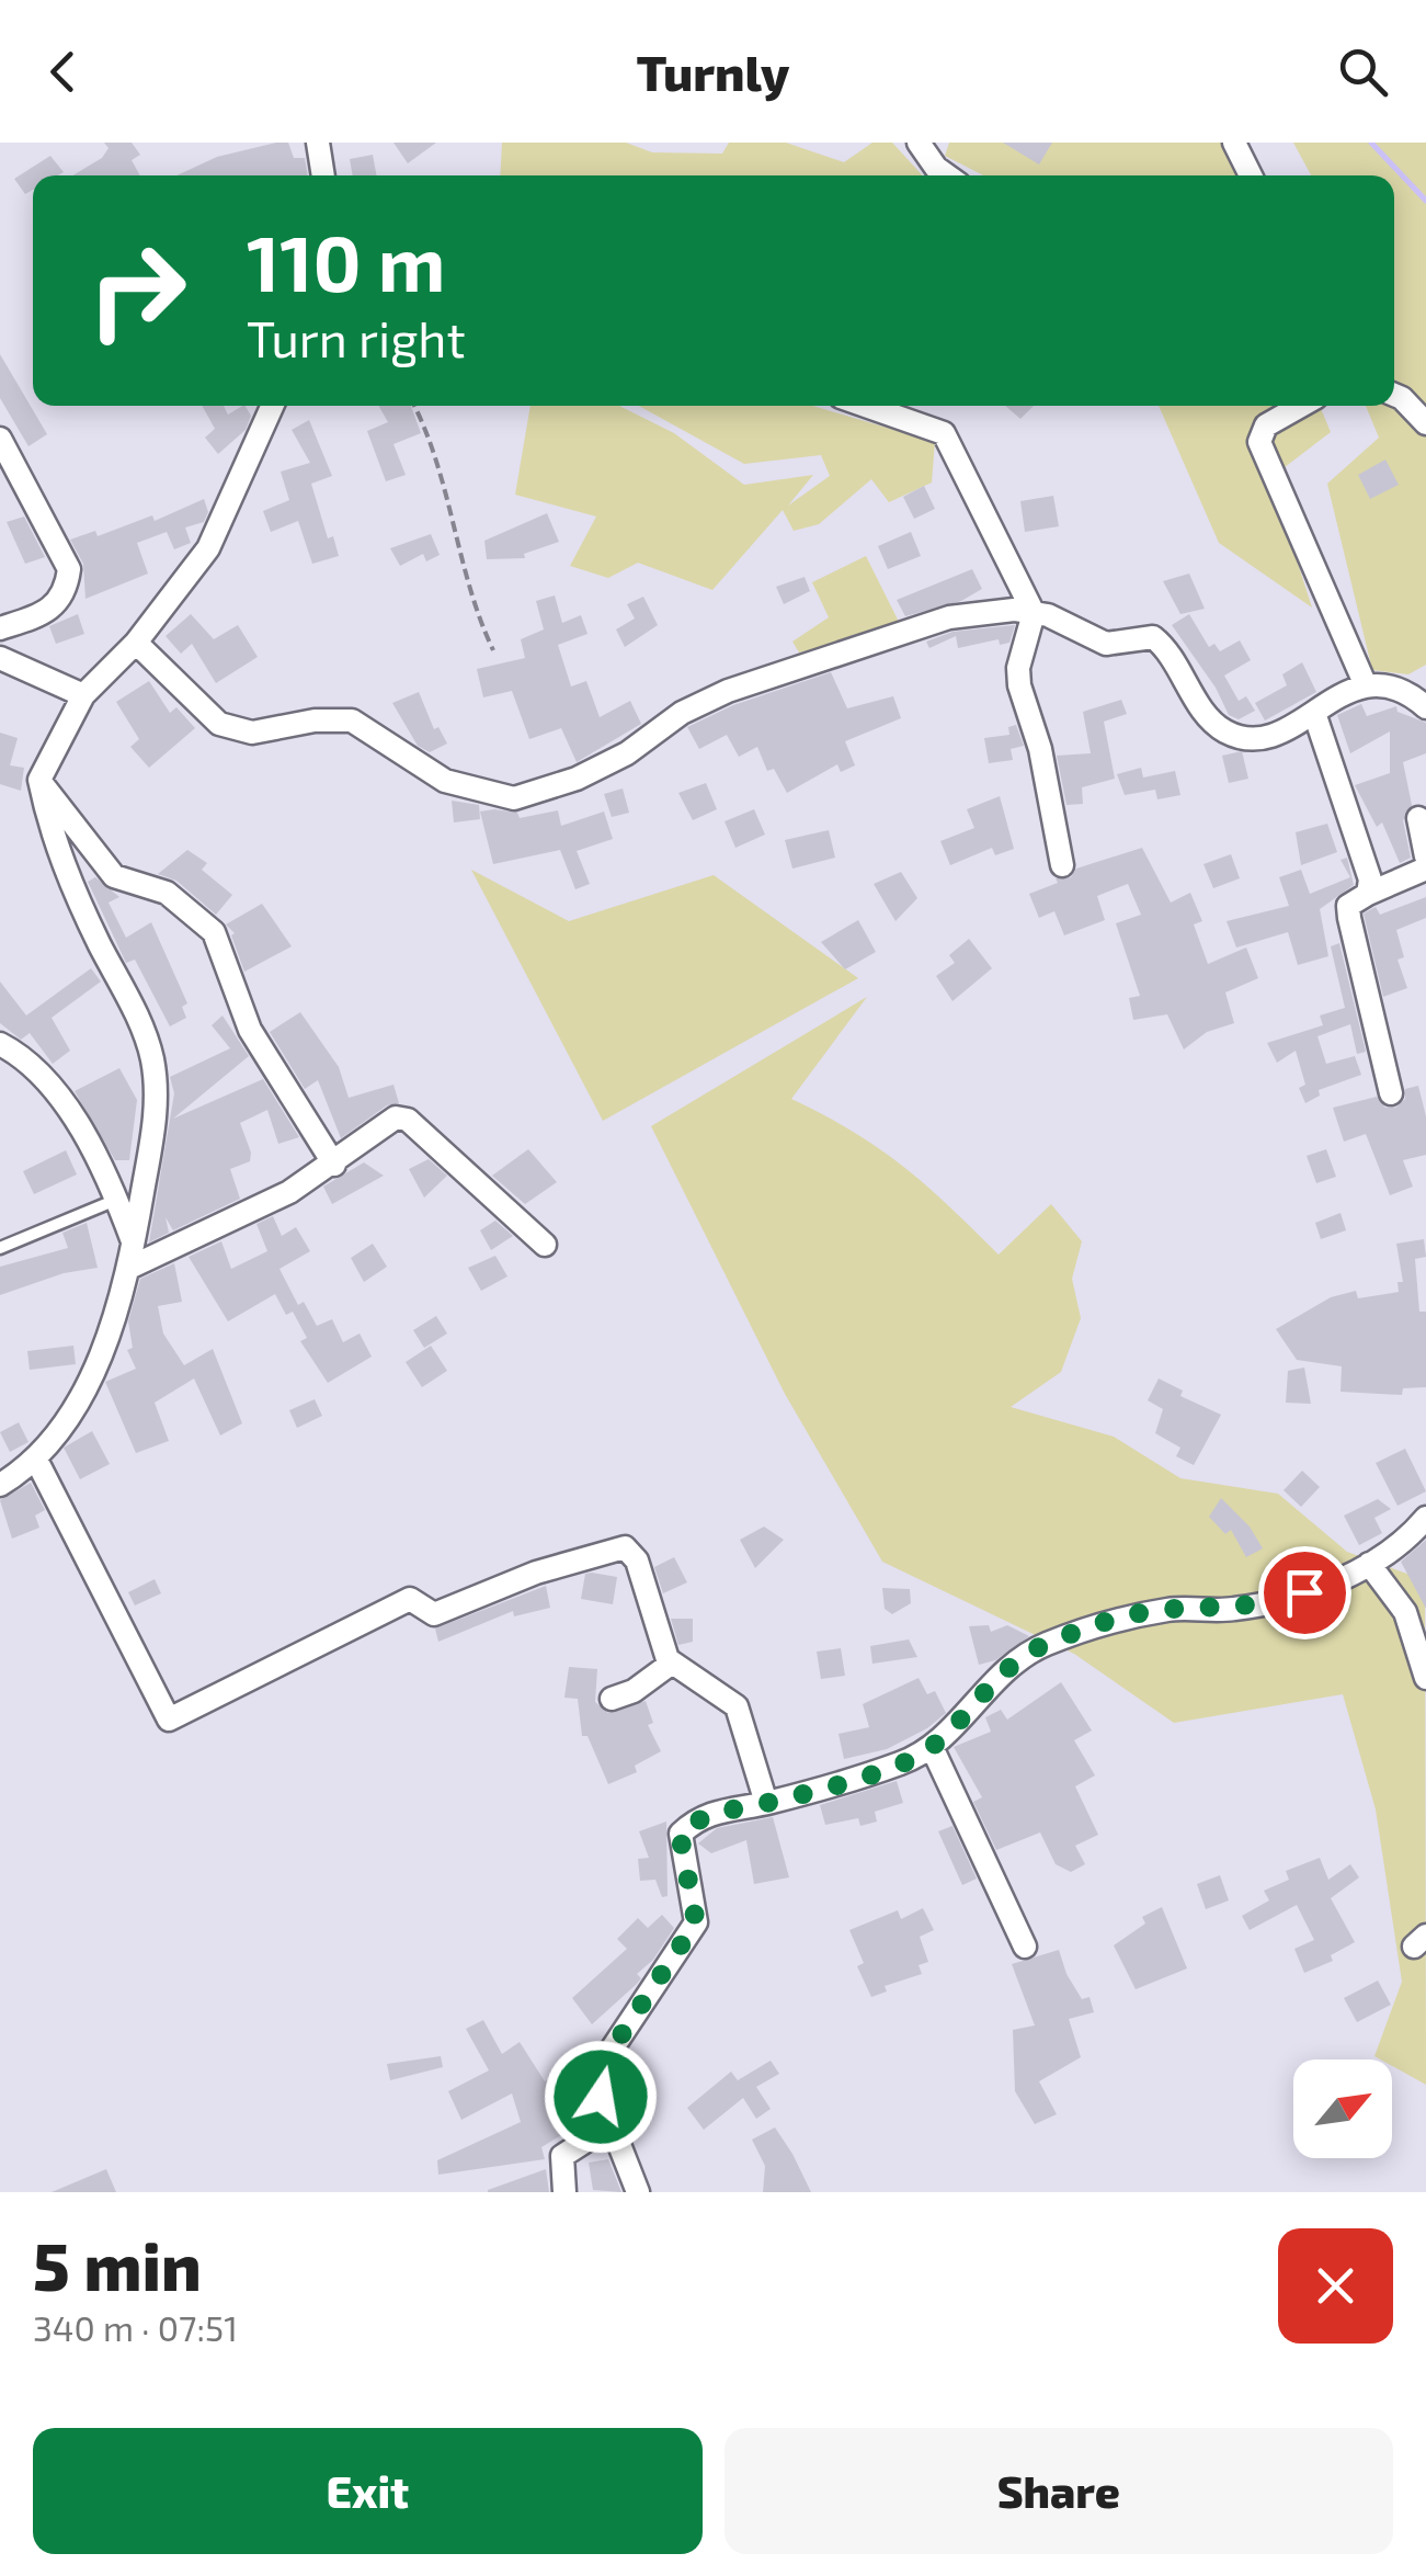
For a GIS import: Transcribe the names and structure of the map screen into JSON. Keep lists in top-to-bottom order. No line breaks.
{"north":"top right","page":{"header":"Turnly","turn":["110 m","Turn right"],"heading":["5 min","340 m · 07:51"],"buttons":["Exit","Share"]}}
